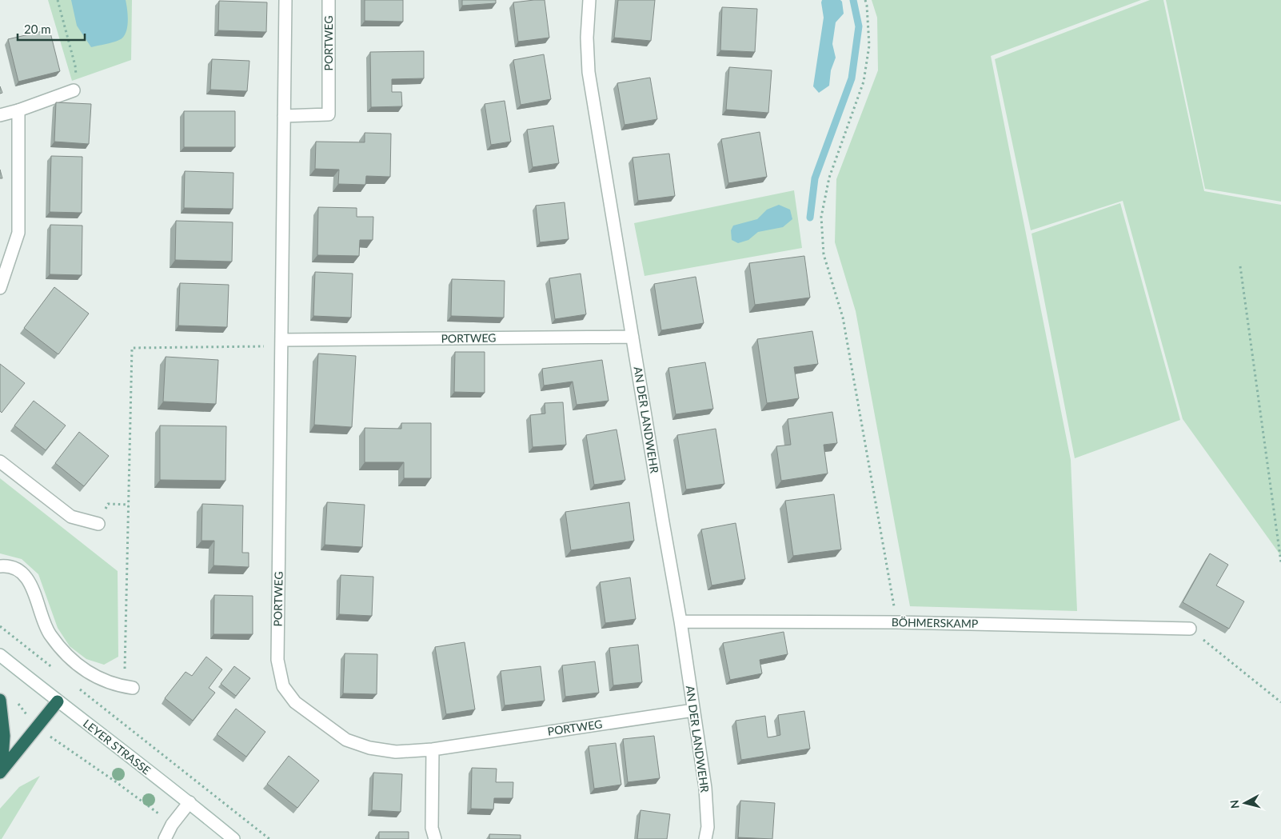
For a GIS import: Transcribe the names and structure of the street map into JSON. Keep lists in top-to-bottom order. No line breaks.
{"streets":{"street":["PORTWEG","AN DER LANDWEHR","BÖHMERSKAMP","LEYER STRASSE"]},"crossings":[["PORTWEG","AN DER LANDWEHR"],["AN DER LANDWEHR","BÖHMERSKAMP"]],"scale_bar":"20 m","north":"left"}
